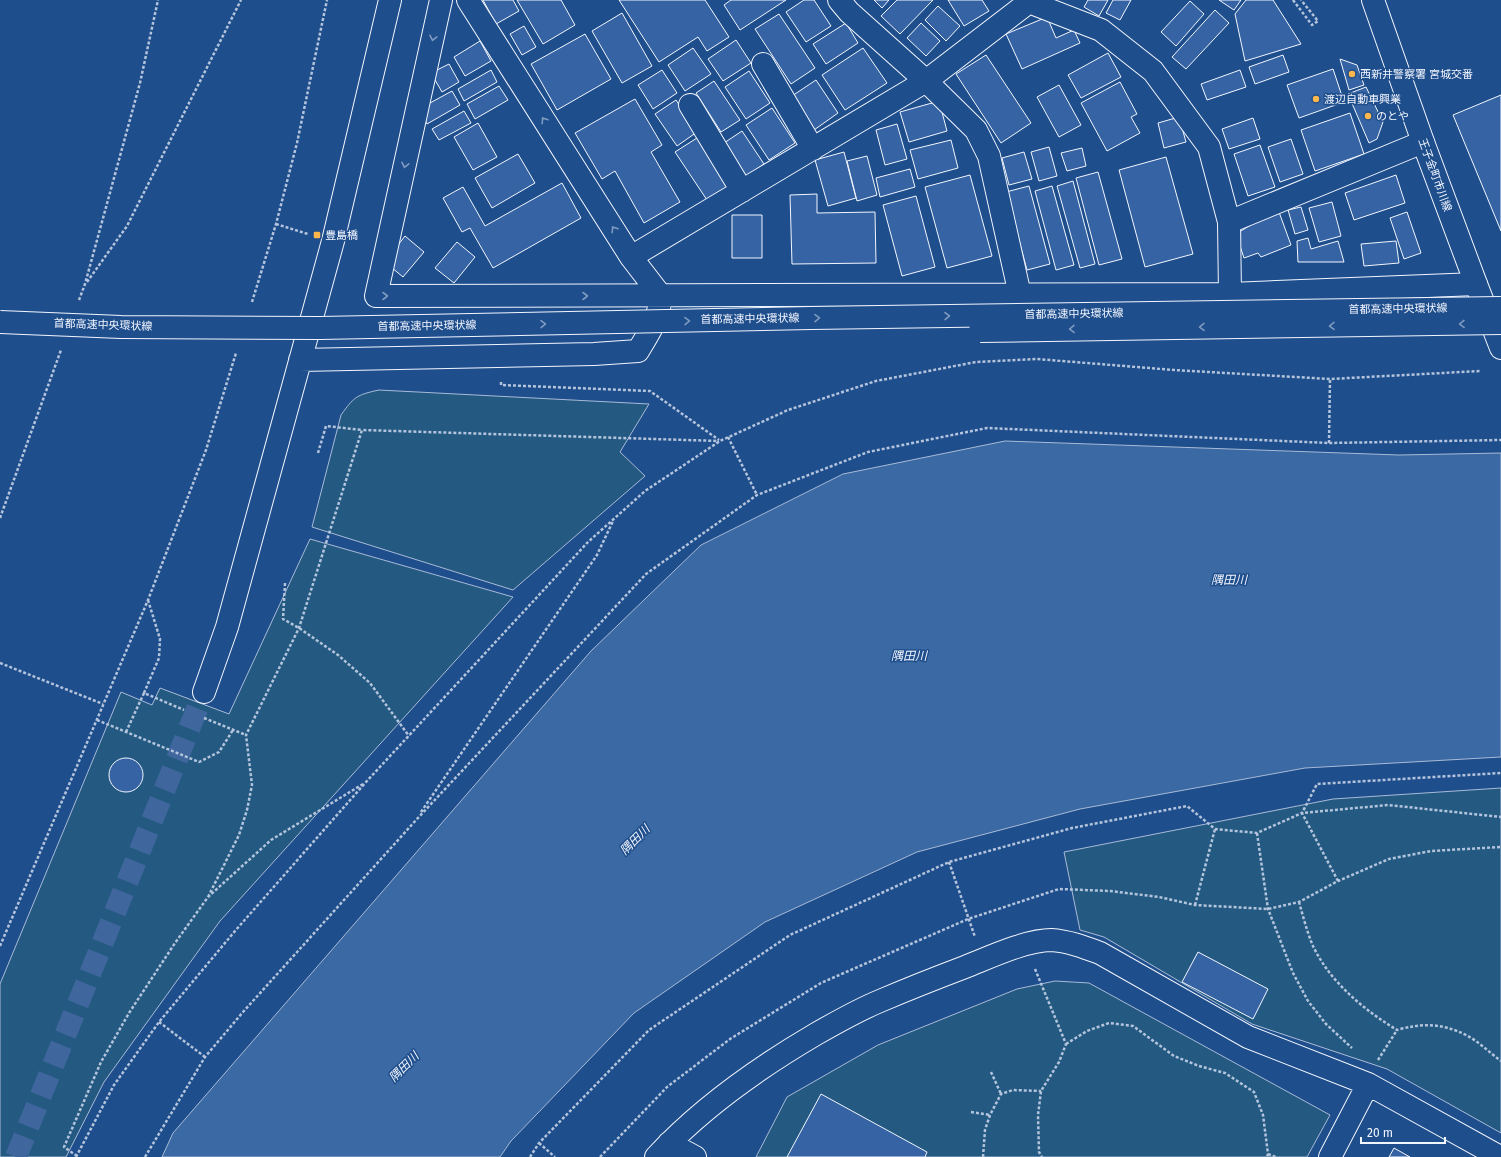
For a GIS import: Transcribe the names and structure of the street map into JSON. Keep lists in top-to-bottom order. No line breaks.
{"streets":{"main road":["王子金町市川線","首都高速中央環状線"]},"water":["隅田川"],"places":{"other":["西新井警察署 宮城交番","渡辺自動車興業","のとや"],"transit":["豊島橋"]},"scale_bar":"20 m"}
